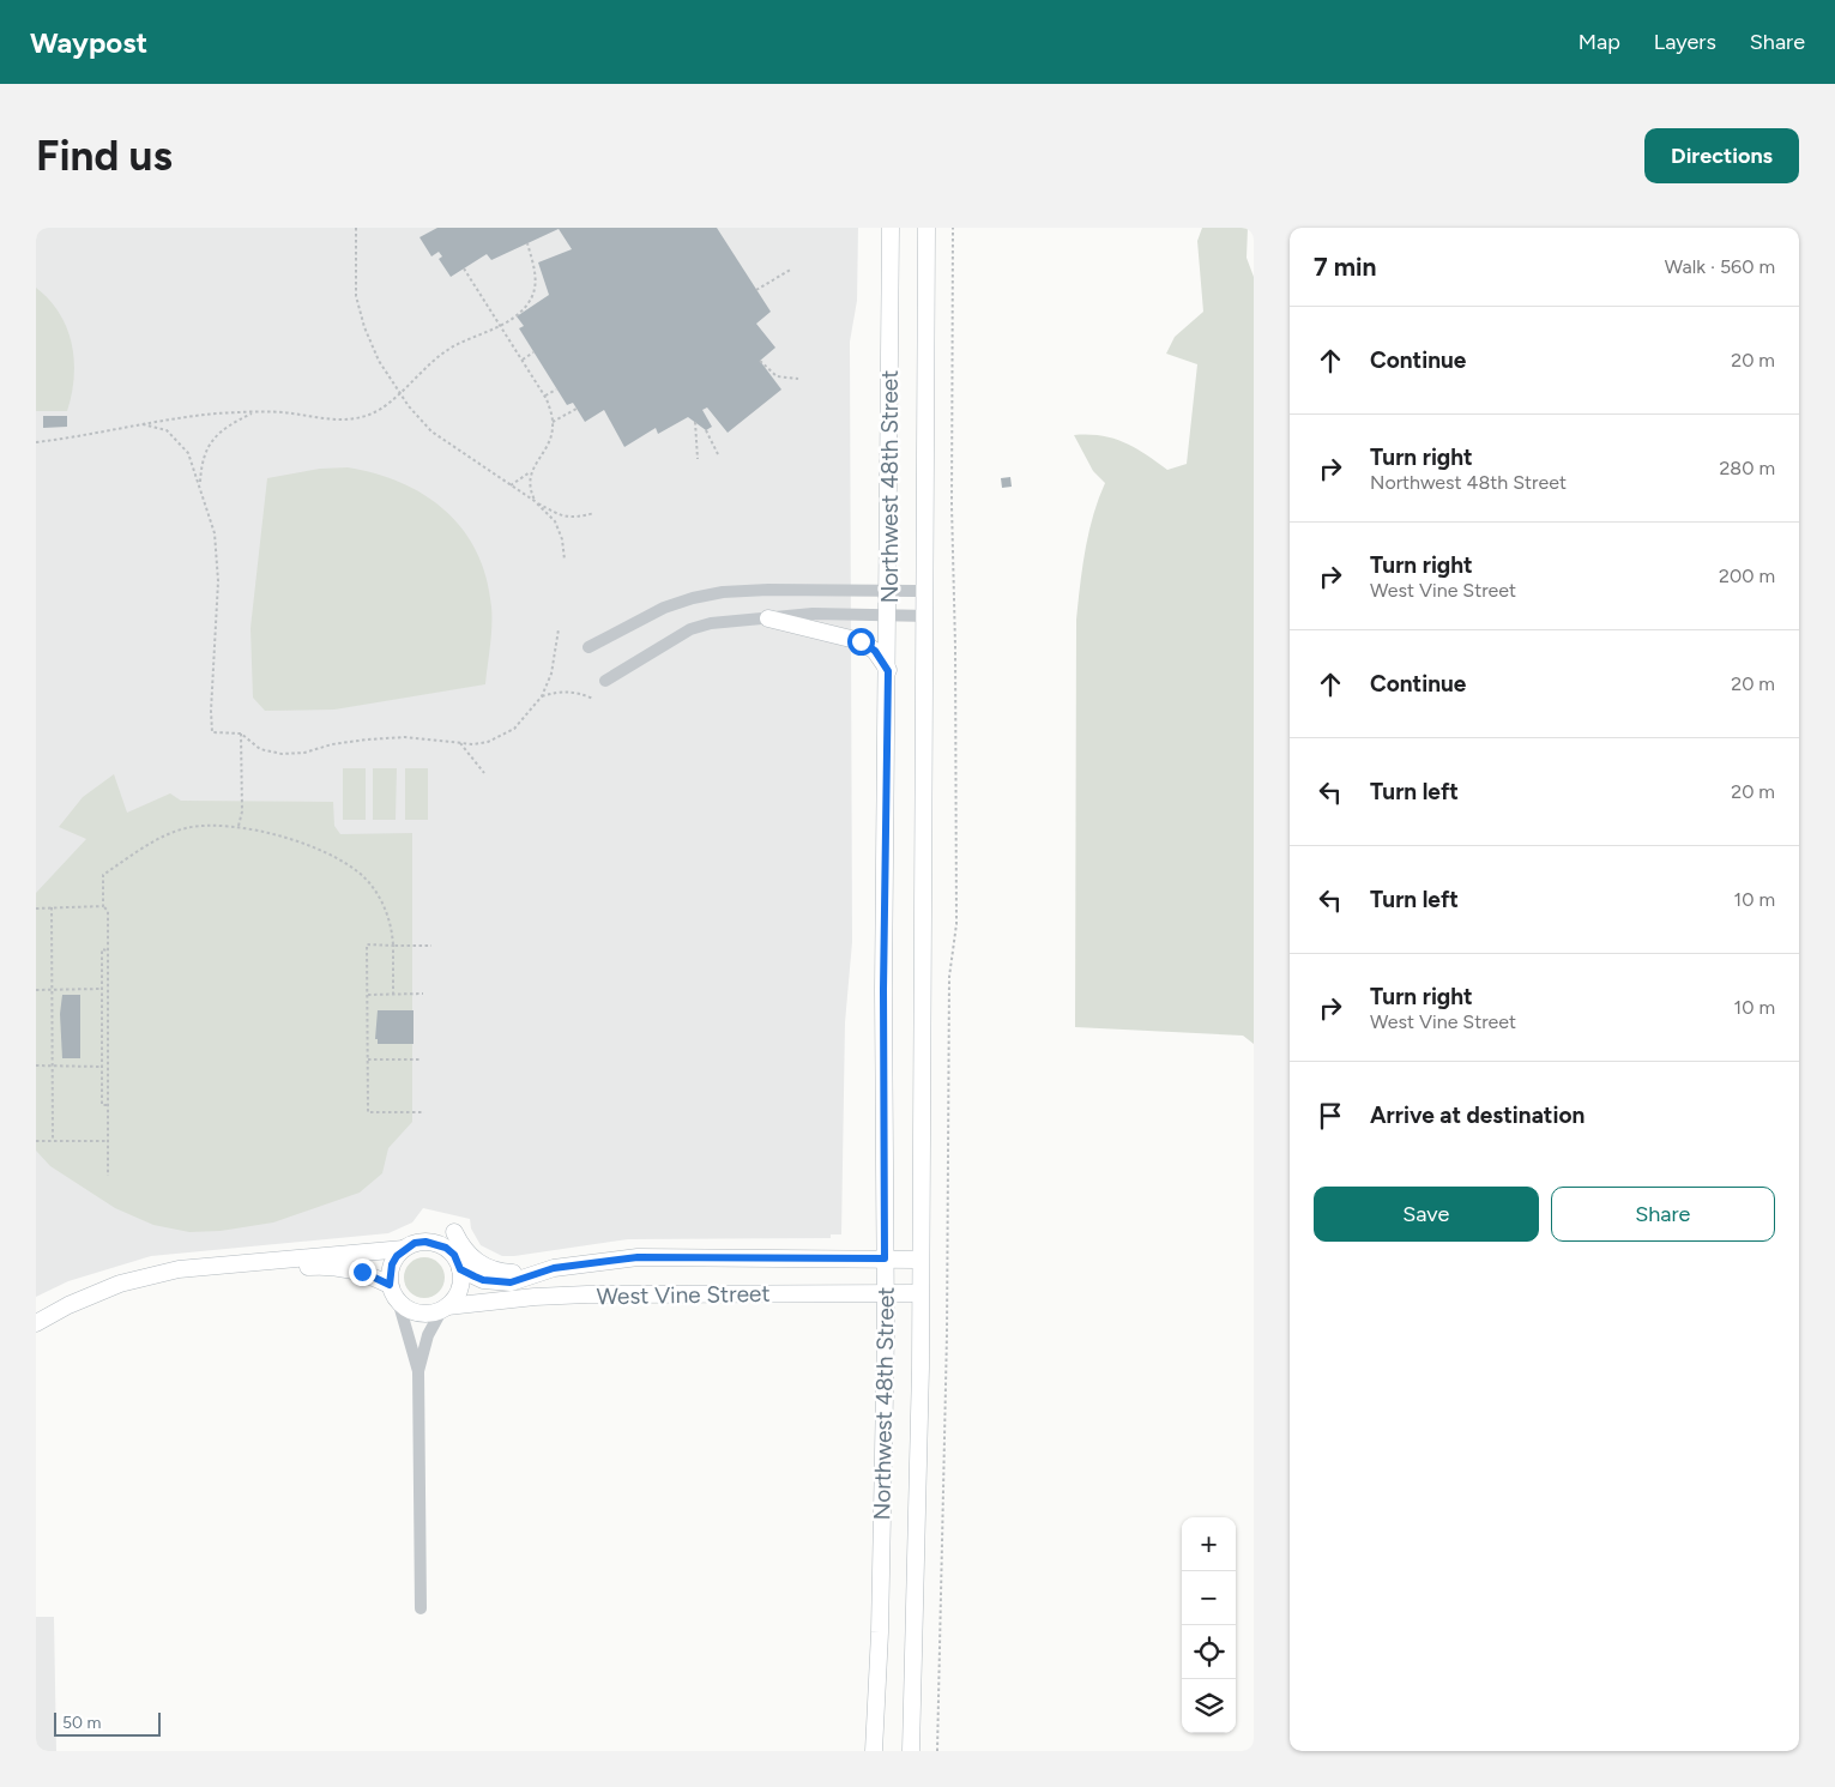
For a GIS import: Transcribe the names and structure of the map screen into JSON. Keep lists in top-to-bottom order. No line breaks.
{"streets":{"main road":["Northwest 48th Street","West Vine Street"]},"crossings":[["Northwest 48th Street","West Vine Street"]],"scale_bar":"50 m","page":{"header":"Waypost","nav":["Map","Layers","Share"],"buttons":["Directions",["Save","Share"]],"title":"Find us","heading":["7 min","Walk · 560 m"],"list":[["Continue","20 m"],["Turn right","Northwest 48th Street","280 m"],["Turn right","West Vine Street","200 m"],["Continue","20 m"],["Turn left","20 m"],["Turn left","10 m"],["Turn right","West Vine Street","10 m"],"Arrive at destination"],"map_buttons":["+","−"],"scale":"50 m"}}
